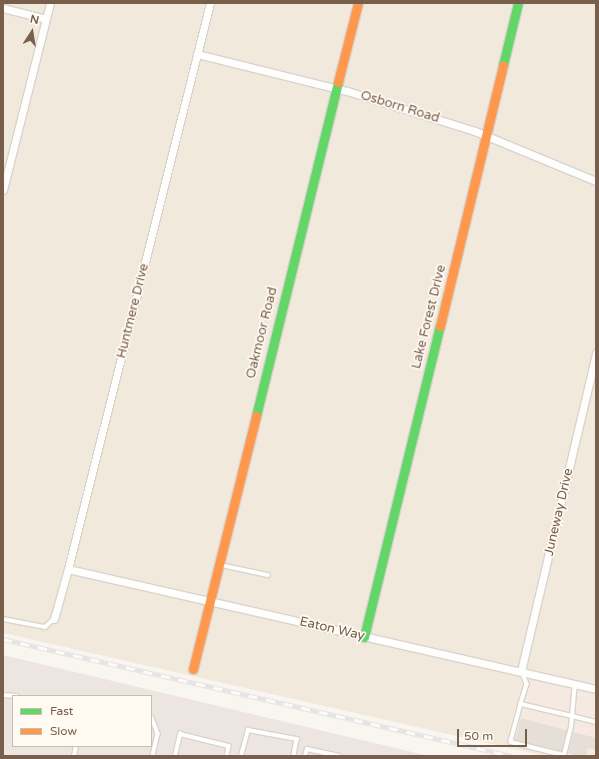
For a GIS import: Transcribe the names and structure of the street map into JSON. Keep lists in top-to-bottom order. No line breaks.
{"streets":{"street":["Osborn Road","Huntmere Drive","Lake Forest Drive","Oakmoor Road","Juneway Drive","Eaton Way"]},"crossings":[["Osborn Road","Huntmere Drive"],["Osborn Road","Lake Forest Drive"],["Osborn Road","Oakmoor Road"],["Huntmere Drive","Eaton Way"],["Lake Forest Drive","Eaton Way"],["Oakmoor Road","Eaton Way"],["Juneway Drive","Eaton Way"]],"legend":["Fast","Slow"],"scale_bar":"50 m","north":"top"}
